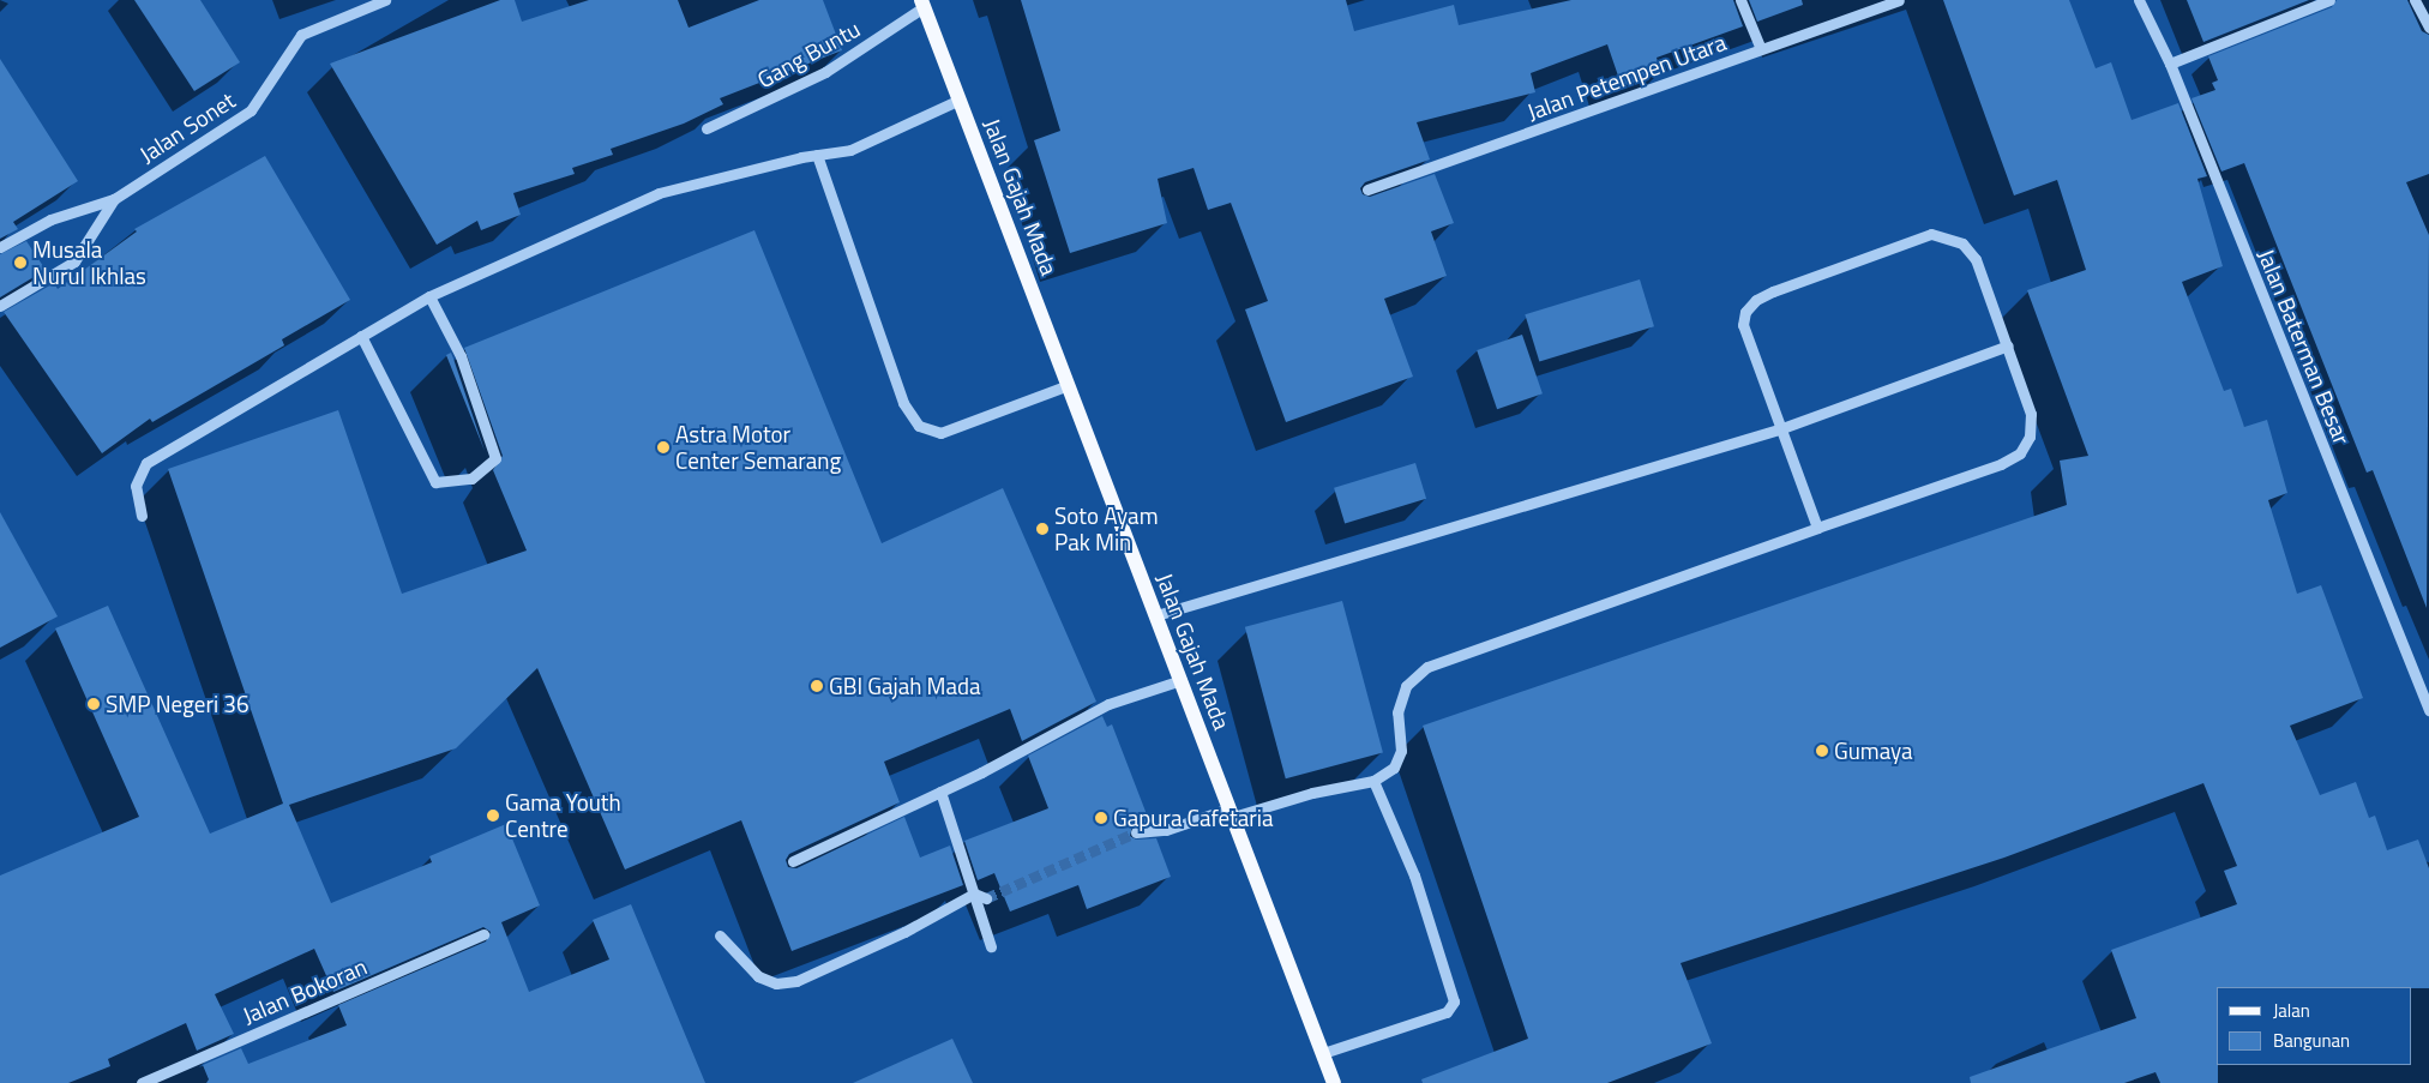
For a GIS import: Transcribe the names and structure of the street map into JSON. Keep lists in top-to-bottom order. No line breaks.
{"streets":{"main road":["Jalan Gajah Mada"],"street":["Gang Buntu","Jalan Petempen Utara","Jalan Sonet","Jalan Baterman Besar","Jalan Bokoran"]},"crossings":[["Gang Buntu","Jalan Gajah Mada"]],"places":["Musala Nurul Ikhlas","Astra Motor Center Semarang","Soto Ayam Pak Min","GBI Gajah Mada","SMP Negeri 36","Gumaya","Gama Youth Centre","Gapura Cafetaria"],"legend":["Jalan","Bangunan"]}
